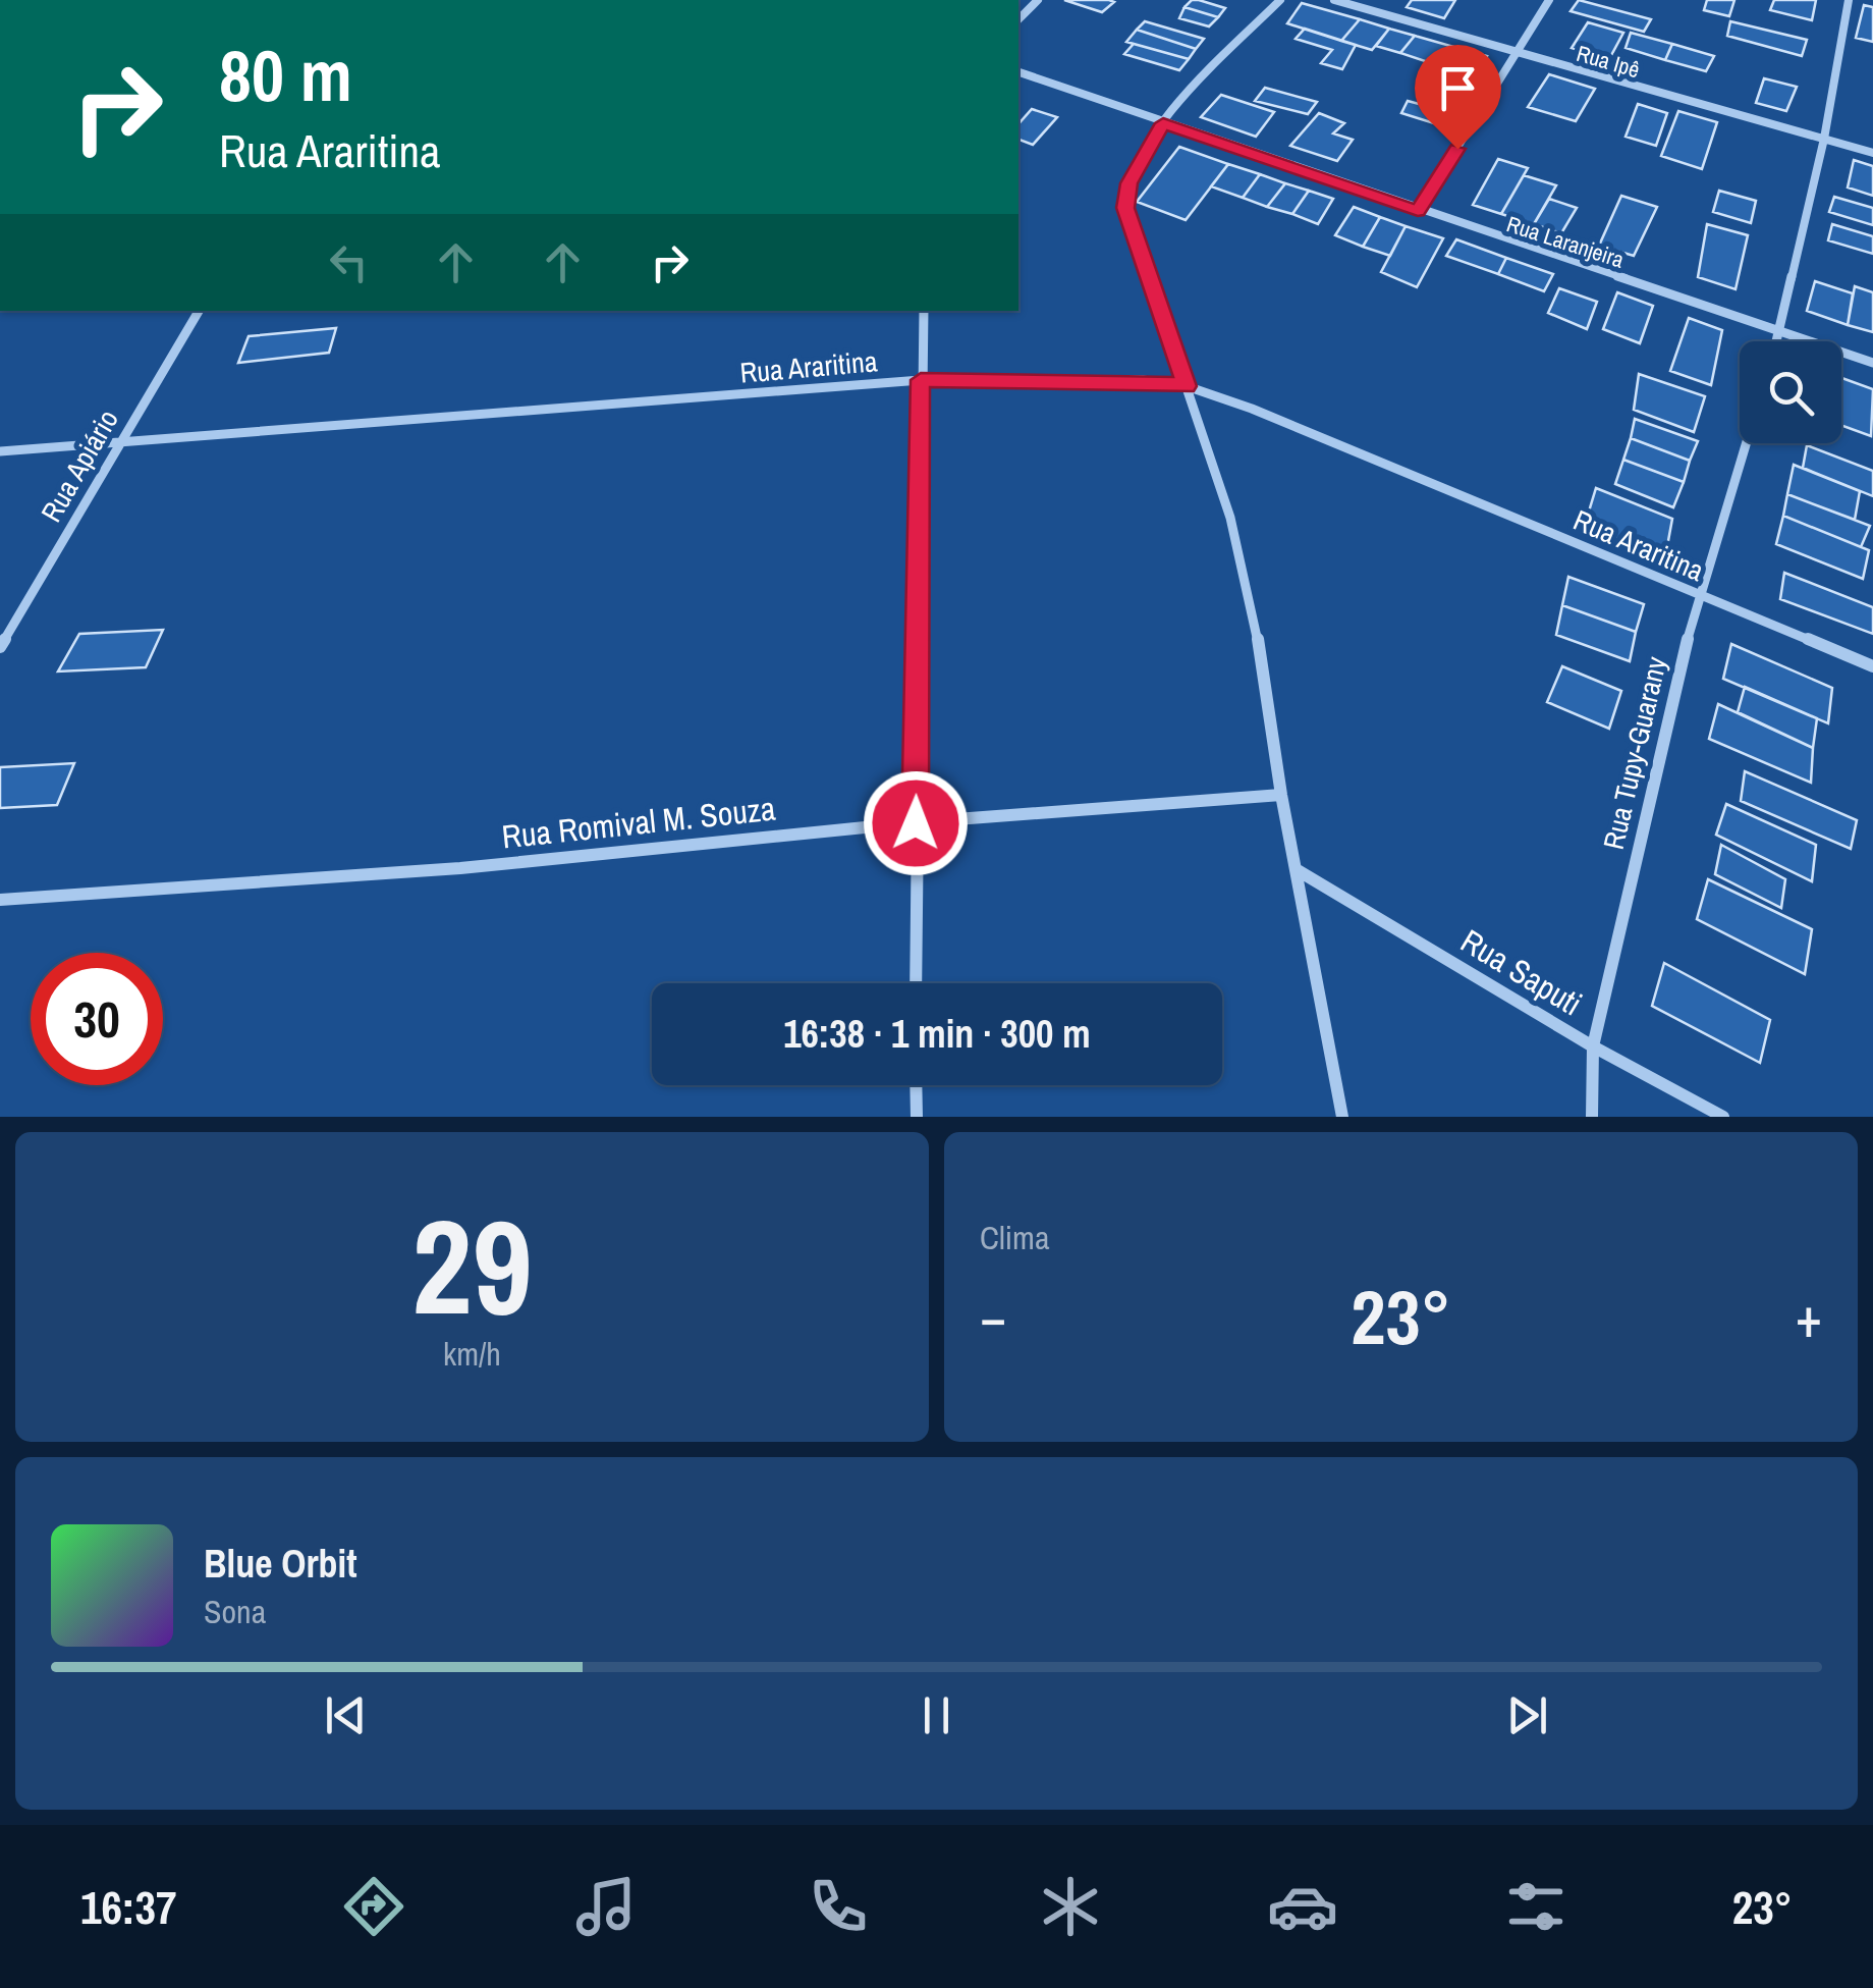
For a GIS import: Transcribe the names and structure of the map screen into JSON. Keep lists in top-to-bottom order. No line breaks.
{"streets":{"street":["Rua Ipê","Rua Laranjeira","Rua Araritina","Rua Apiário","Rua Tupy-Guarany","Rua Romival M. Souza","Rua Saputi"]},"crossings":[["Rua Araritina","Rua Apiário"],["Rua Araritina","Rua Tupy-Guarany"],["Rua Tupy-Guarany","Rua Saputi"]],"page":{"turn":["80 m","Rua Araritina"],"limit":"30","trip":"16:38 · 1 min · 300 m","tile":[["29","km/h"],"Clima"],"heat":["−","23°","+"],"song":["Blue Orbit","Sona"],"tabs":["16:37","23°"]}}
